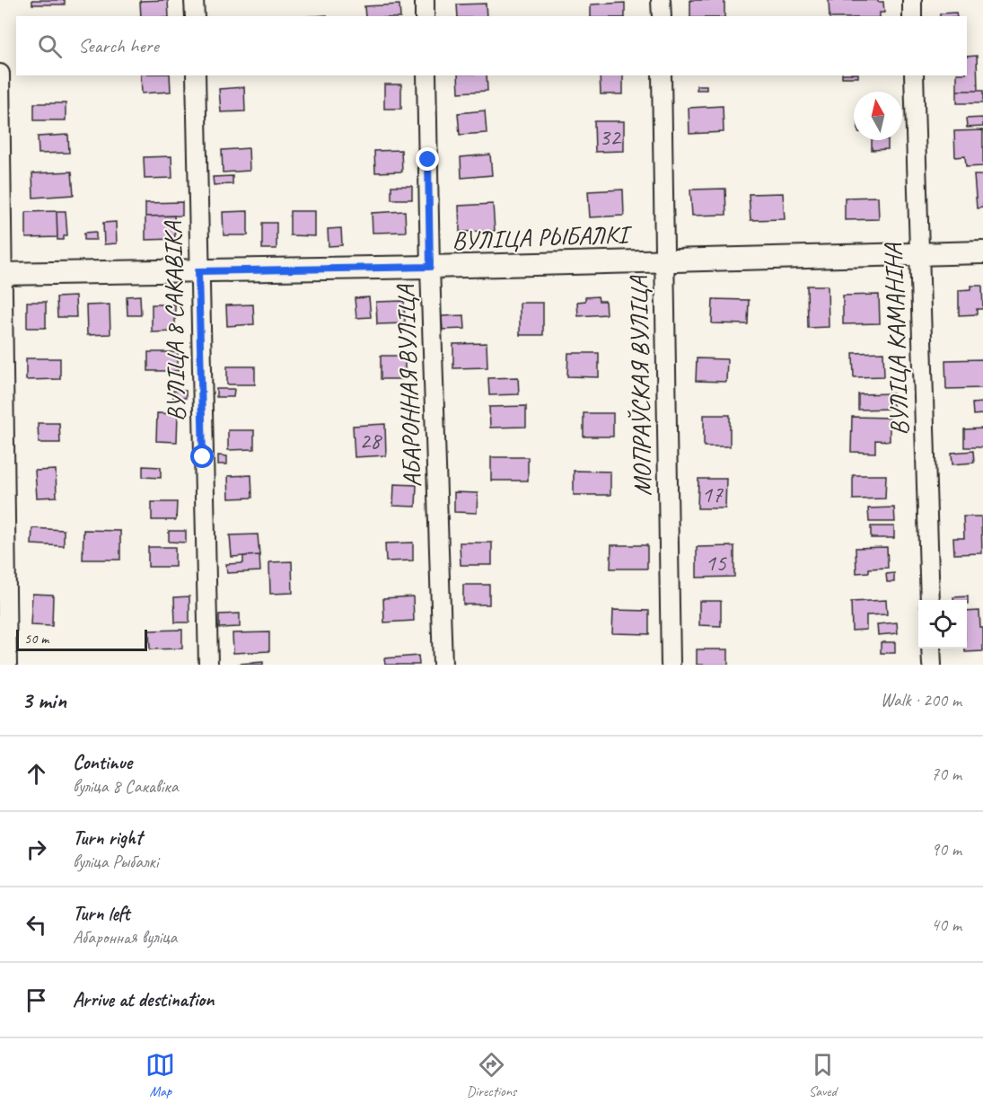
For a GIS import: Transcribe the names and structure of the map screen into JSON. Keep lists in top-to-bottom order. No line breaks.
{"streets":{"street":["ВУЛІЦА РЫБАЛКІ","ВУЛІЦА 8 САКАВІКА","ВУЛІЦА КАМАНІНА","АБАРОННАЯ ВУЛІЦА","МОПРАЎСКАЯ ВУЛІЦА"]},"crossings":[["ВУЛІЦА РЫБАЛКІ","ВУЛІЦА 8 САКАВІКА"],["ВУЛІЦА РЫБАЛКІ","ВУЛІЦА КАМАНІНА"],["ВУЛІЦА РЫБАЛКІ","АБАРОННАЯ ВУЛІЦА"],["ВУЛІЦА РЫБАЛКІ","МОПРАЎСКАЯ ВУЛІЦА"]],"house_numbers":["32","28","17","15"],"scale_bar":"50 m","north":"top","page":{"search":"Search here","scale":"50 m","heading":["3 min","Walk · 200 m"],"list":[["Continue","вуліца 8 Сакавіка","70 m"],["Turn right","вуліца Рыбалкі","90 m"],["Turn left","Абаронная вуліца","40 m"],"Arrive at destination"],"nav":["Map","Directions","Saved"]}}
